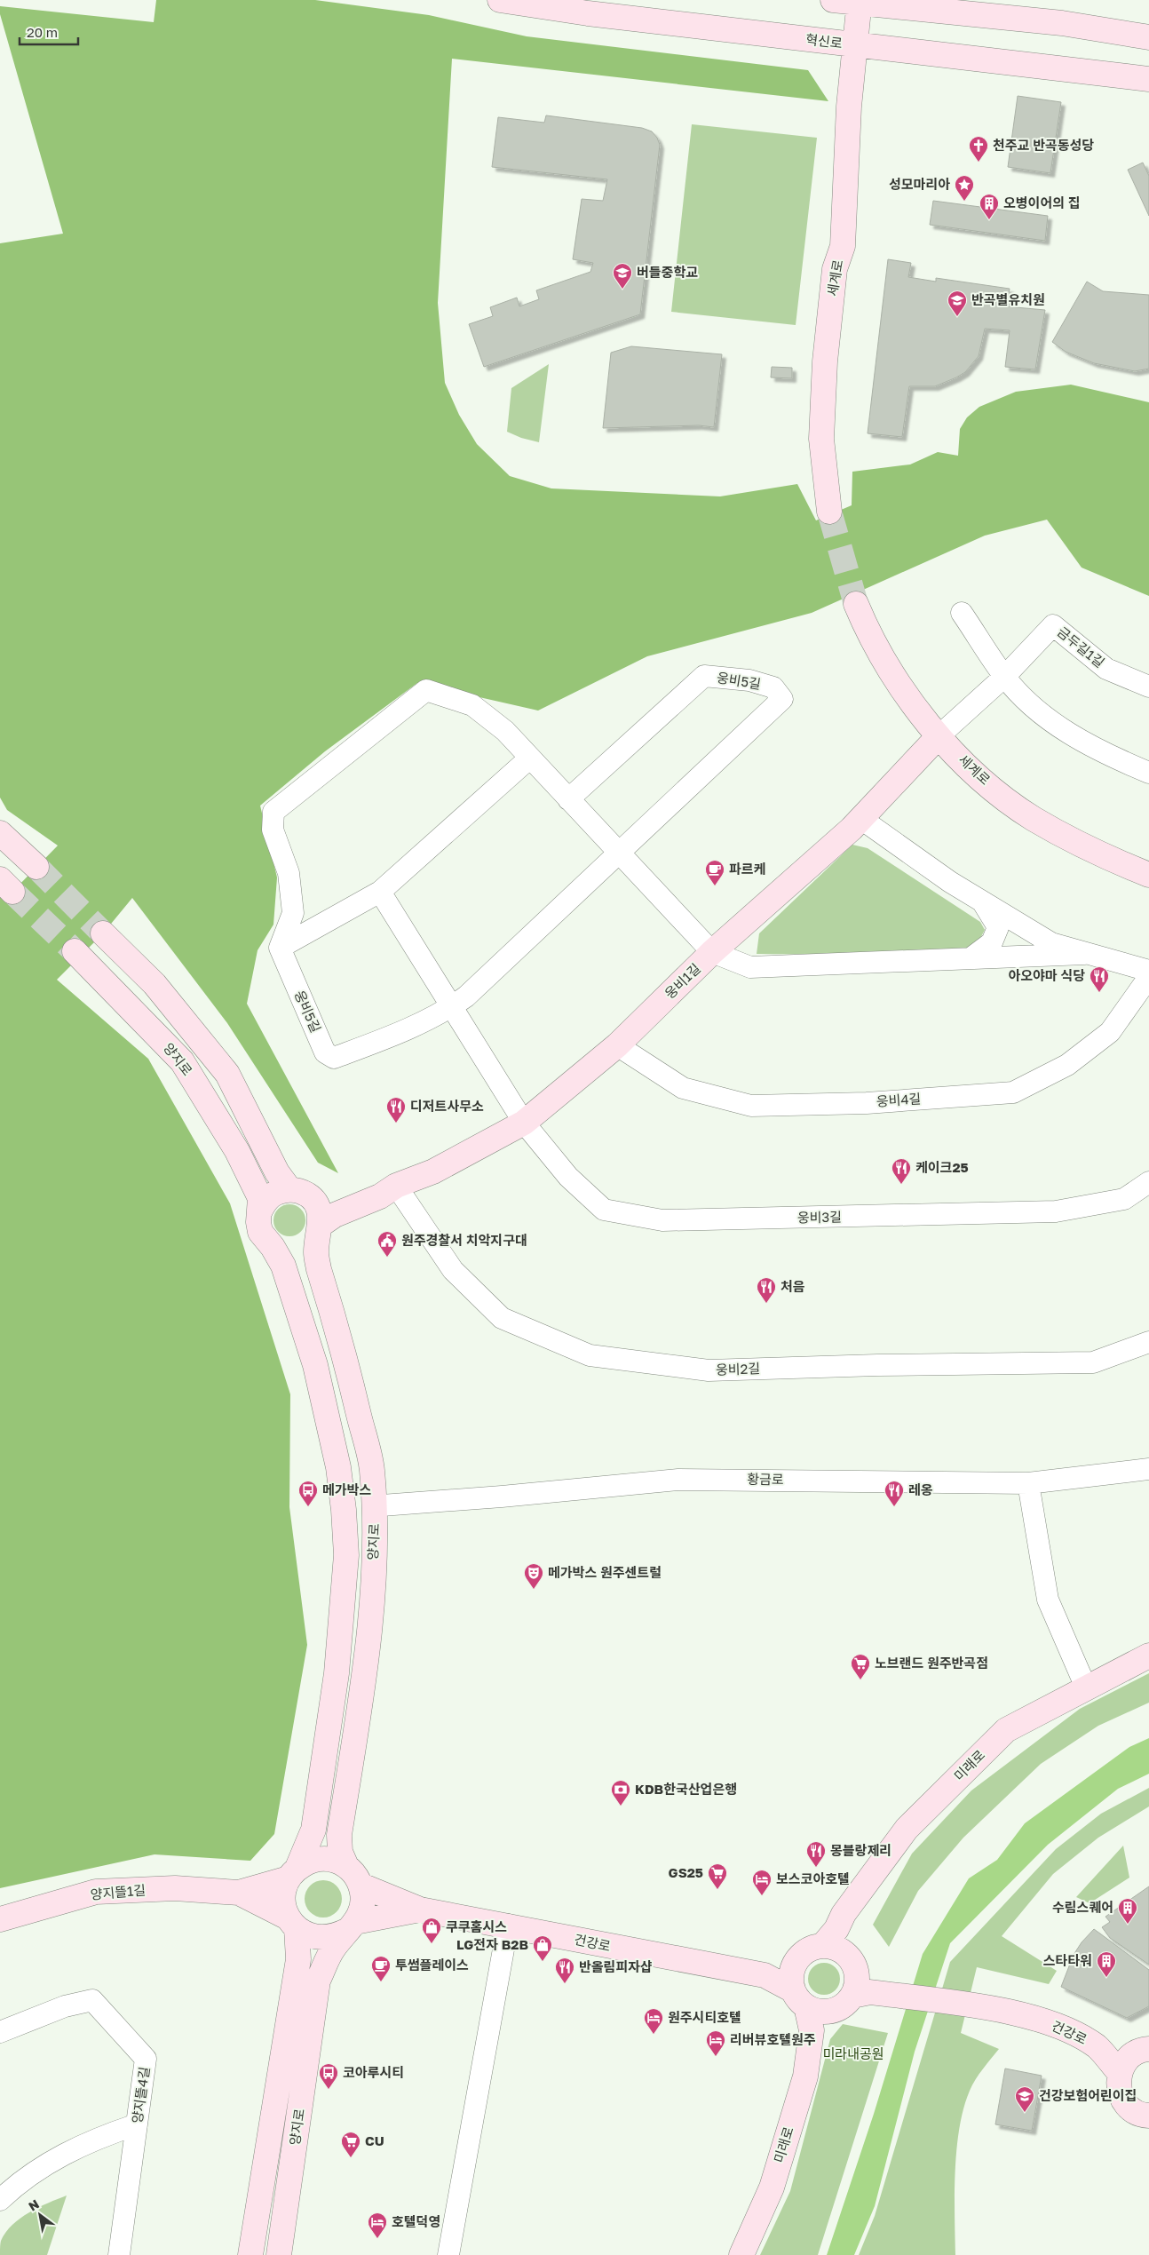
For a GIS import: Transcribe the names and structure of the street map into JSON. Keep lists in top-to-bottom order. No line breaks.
{"streets":{"street":["혁신로","세계로","금두길1길","웅비5길","웅비1길","양지로","웅비4길","웅비3길","웅비2길","황금로","미래로","양지뜰1길","건강로","양지뜰4길"]},"crossings":[["혁신로","세계로"],["세계로","금두길1길"],["세계로","웅비1길"],["금두길1길","웅비1길"],["웅비1길","양지로"],["웅비1길","웅비4길"],["웅비1길","웅비3길"],["웅비1길","웅비2길"],["미래로","건강로"]],"parks":["미라내공원"],"places":{"church":["천주교 반곡동성당"],"place":["성모마리아"],"building":["오병이어의 집","수림스퀘어","스타타워"],"school or university":["버들중학교","반곡별유치원","건강보험어린이집"],"cafe":["파르케","투썸플레이스"],"restaurant":["아오야마 식당","디저트사무소","케이크25","처음","레옹","몽블랑제리","반올림피자샵"],"public building":["원주경찰서 치악지구대"],"bus stop":["메가박스","코아루시티"],"theatre":["메가박스 원주센트럴"],"supermarket":["노브랜드 원주반곡점","GS25","CU"],"bank":["KDB한국산업은행"],"hotel":["보스코아호텔","원주시티호텔","리버뷰호텔원주","호텔덕영"],"shop":["쿠쿠홈시스","LG전자 B2B"]},"scale_bar":"20 m","north":"top left"}
